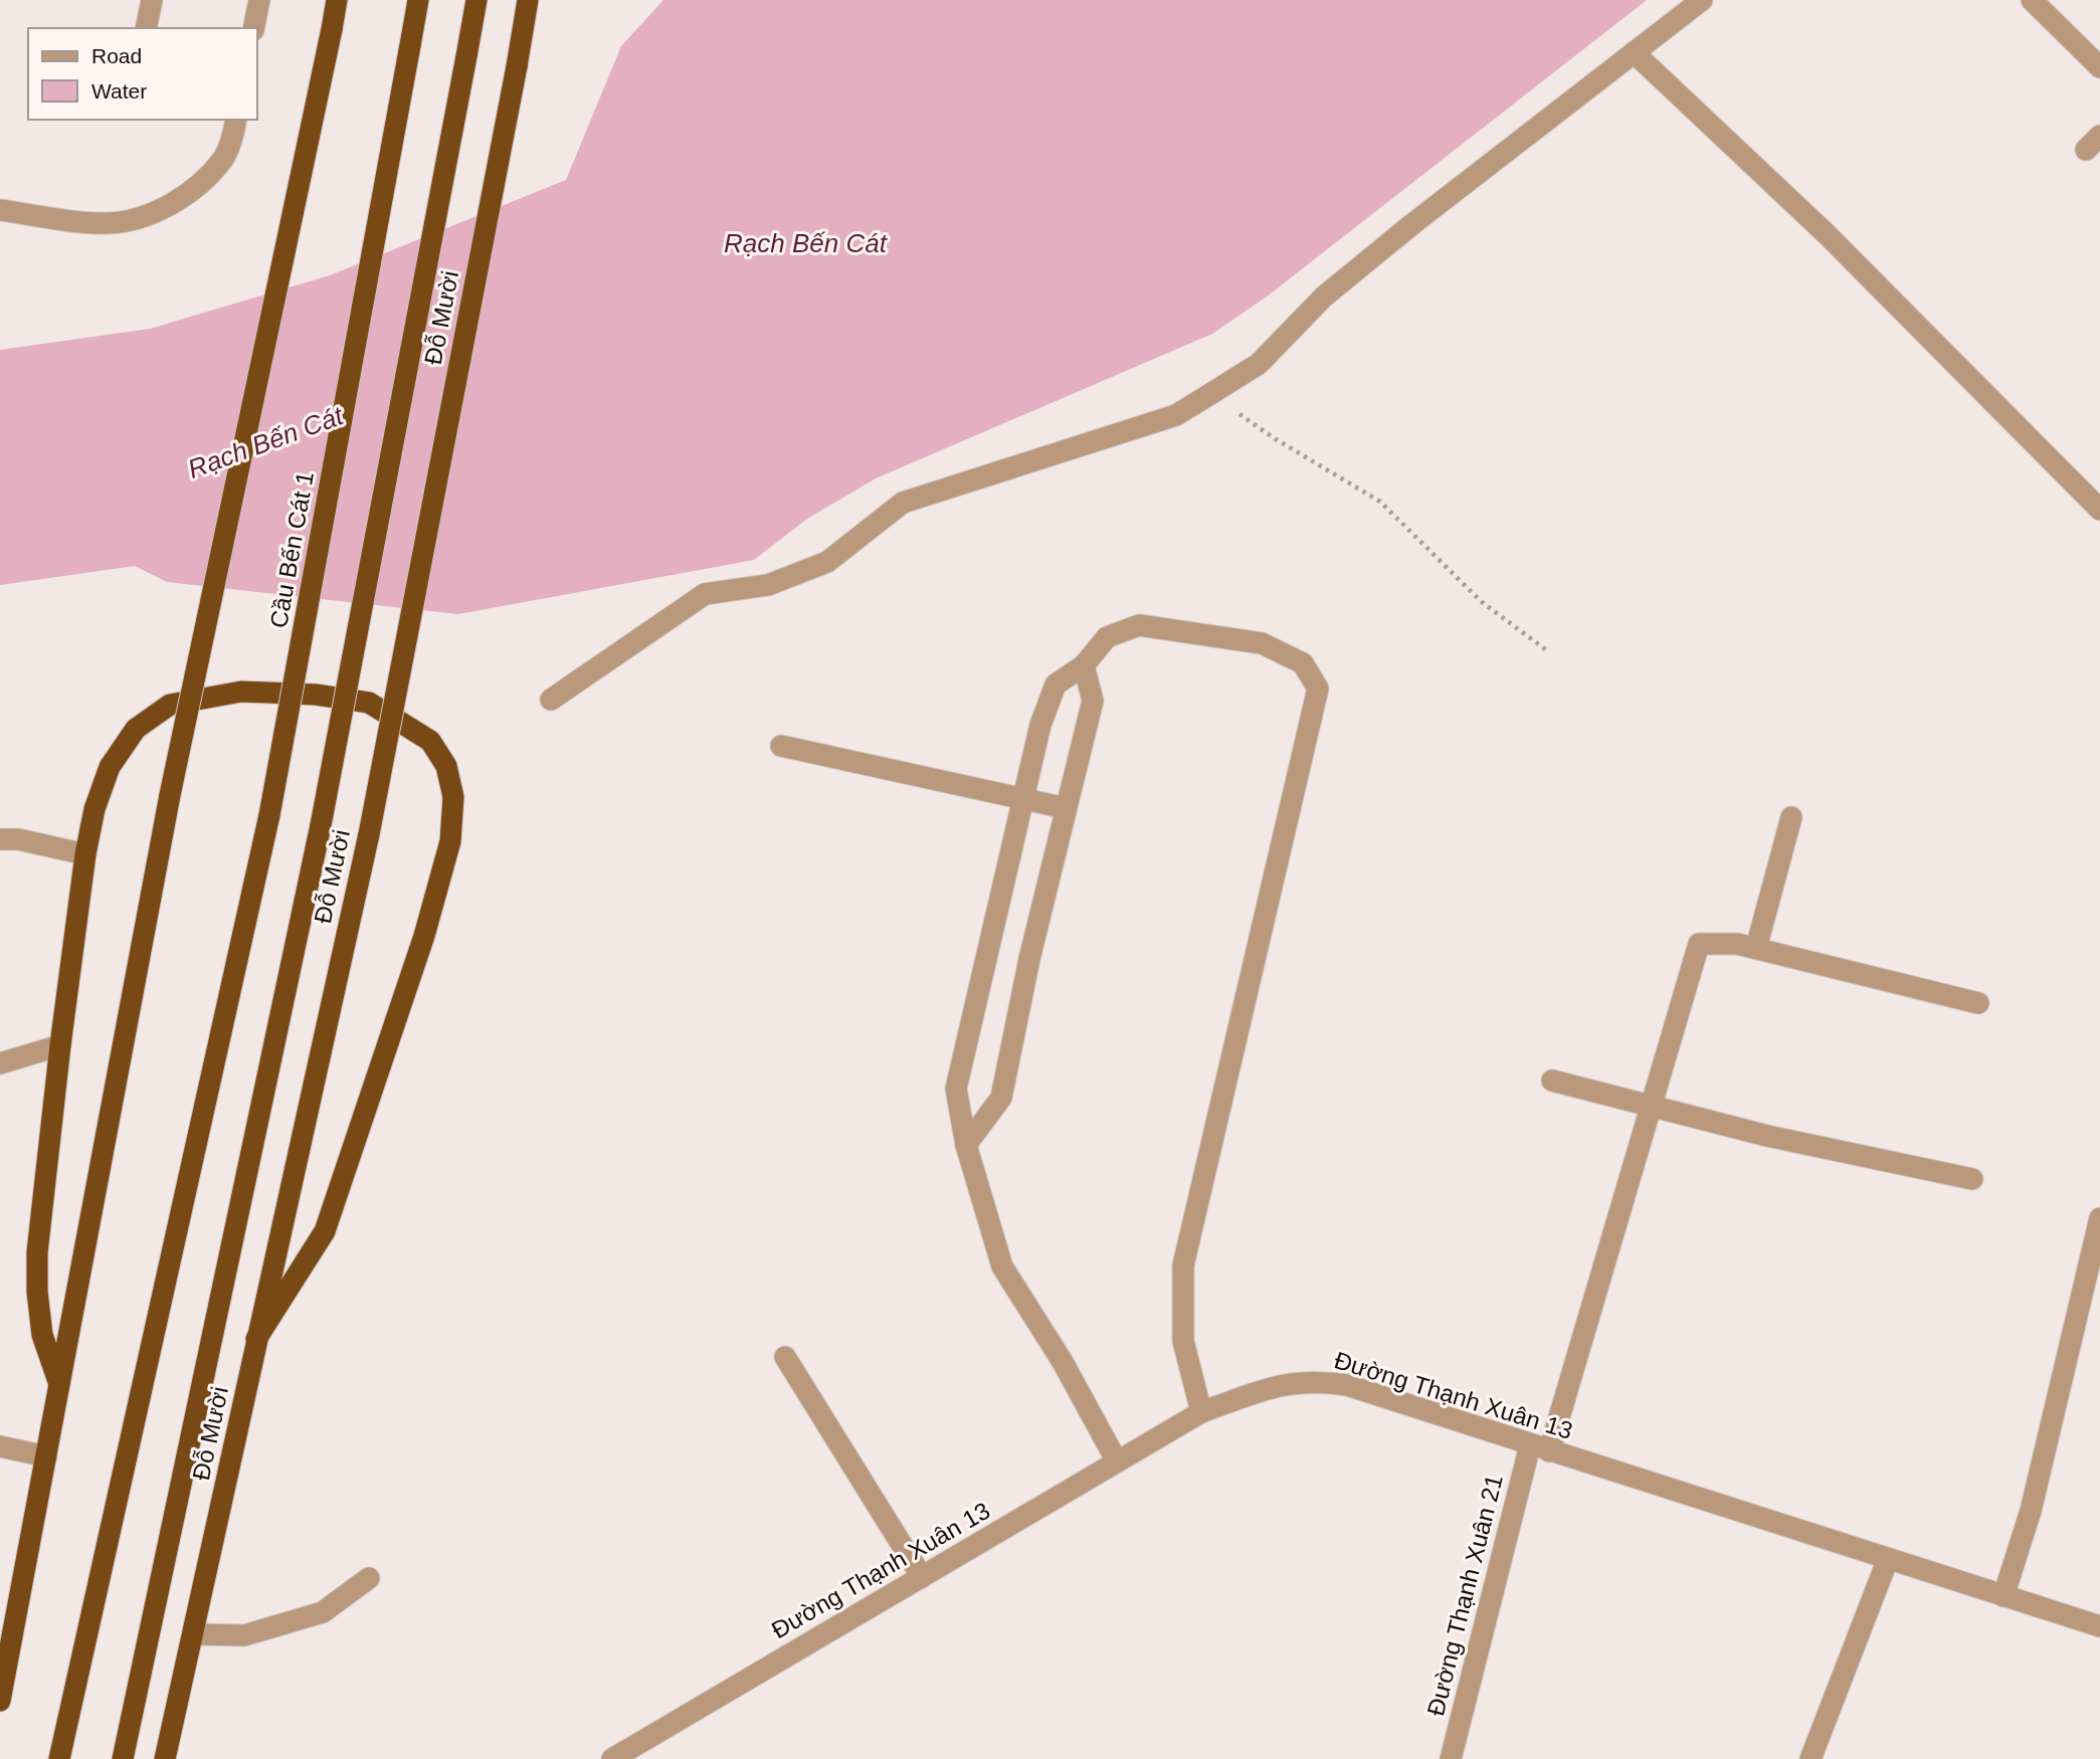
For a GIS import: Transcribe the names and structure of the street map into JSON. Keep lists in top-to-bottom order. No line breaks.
{"streets":{"highway":["Đỗ Mười","Cầu Bến Cát 1"],"street":["Đường Thạnh Xuân 13","Đường Thạnh Xuân 21"]},"crossings":[["Đường Thạnh Xuân 13","Đường Thạnh Xuân 21"]],"water":["Rạch Bến Cát"],"legend":["Road","Water"]}
